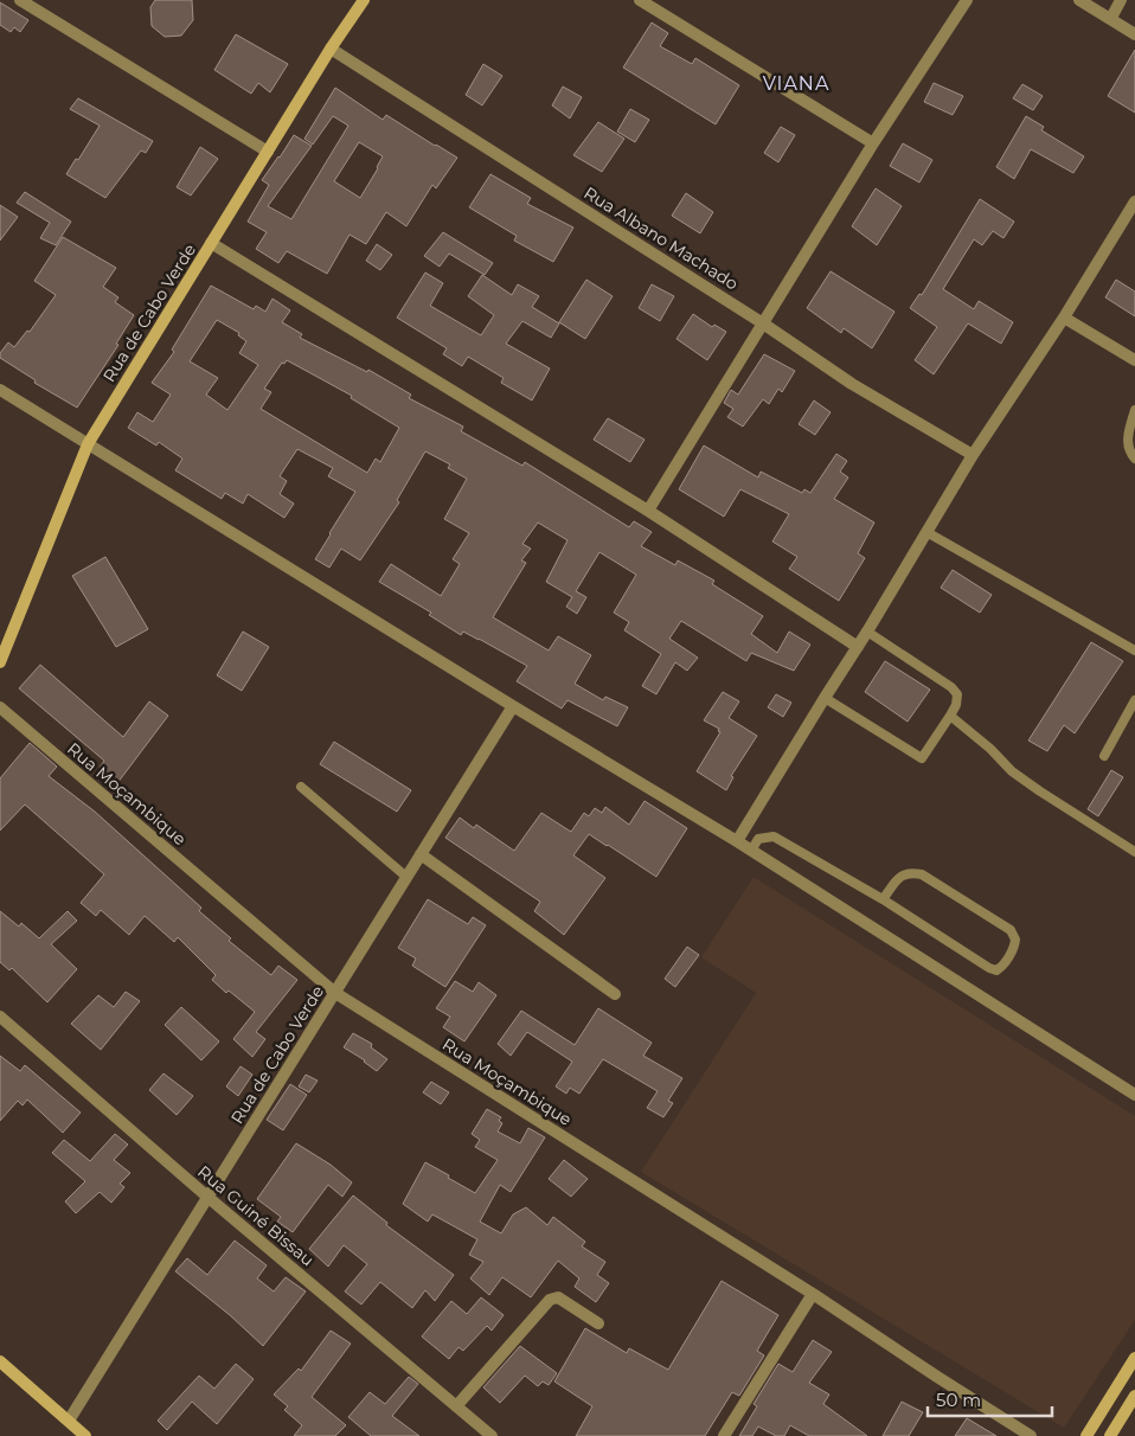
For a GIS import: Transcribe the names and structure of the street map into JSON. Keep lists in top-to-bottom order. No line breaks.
{"streets":{"main road":["Rua de Cabo Verde"],"street":["Rua Albano Machado","Rua Moçambique","Rua Guiné Bissau"]},"crossings":[["Rua Albano Machado","Rua de Cabo Verde"],["Rua de Cabo Verde","Rua Moçambique"],["Rua de Cabo Verde","Rua Guiné Bissau"]],"districts":["VIANA"],"scale_bar":"50 m"}
